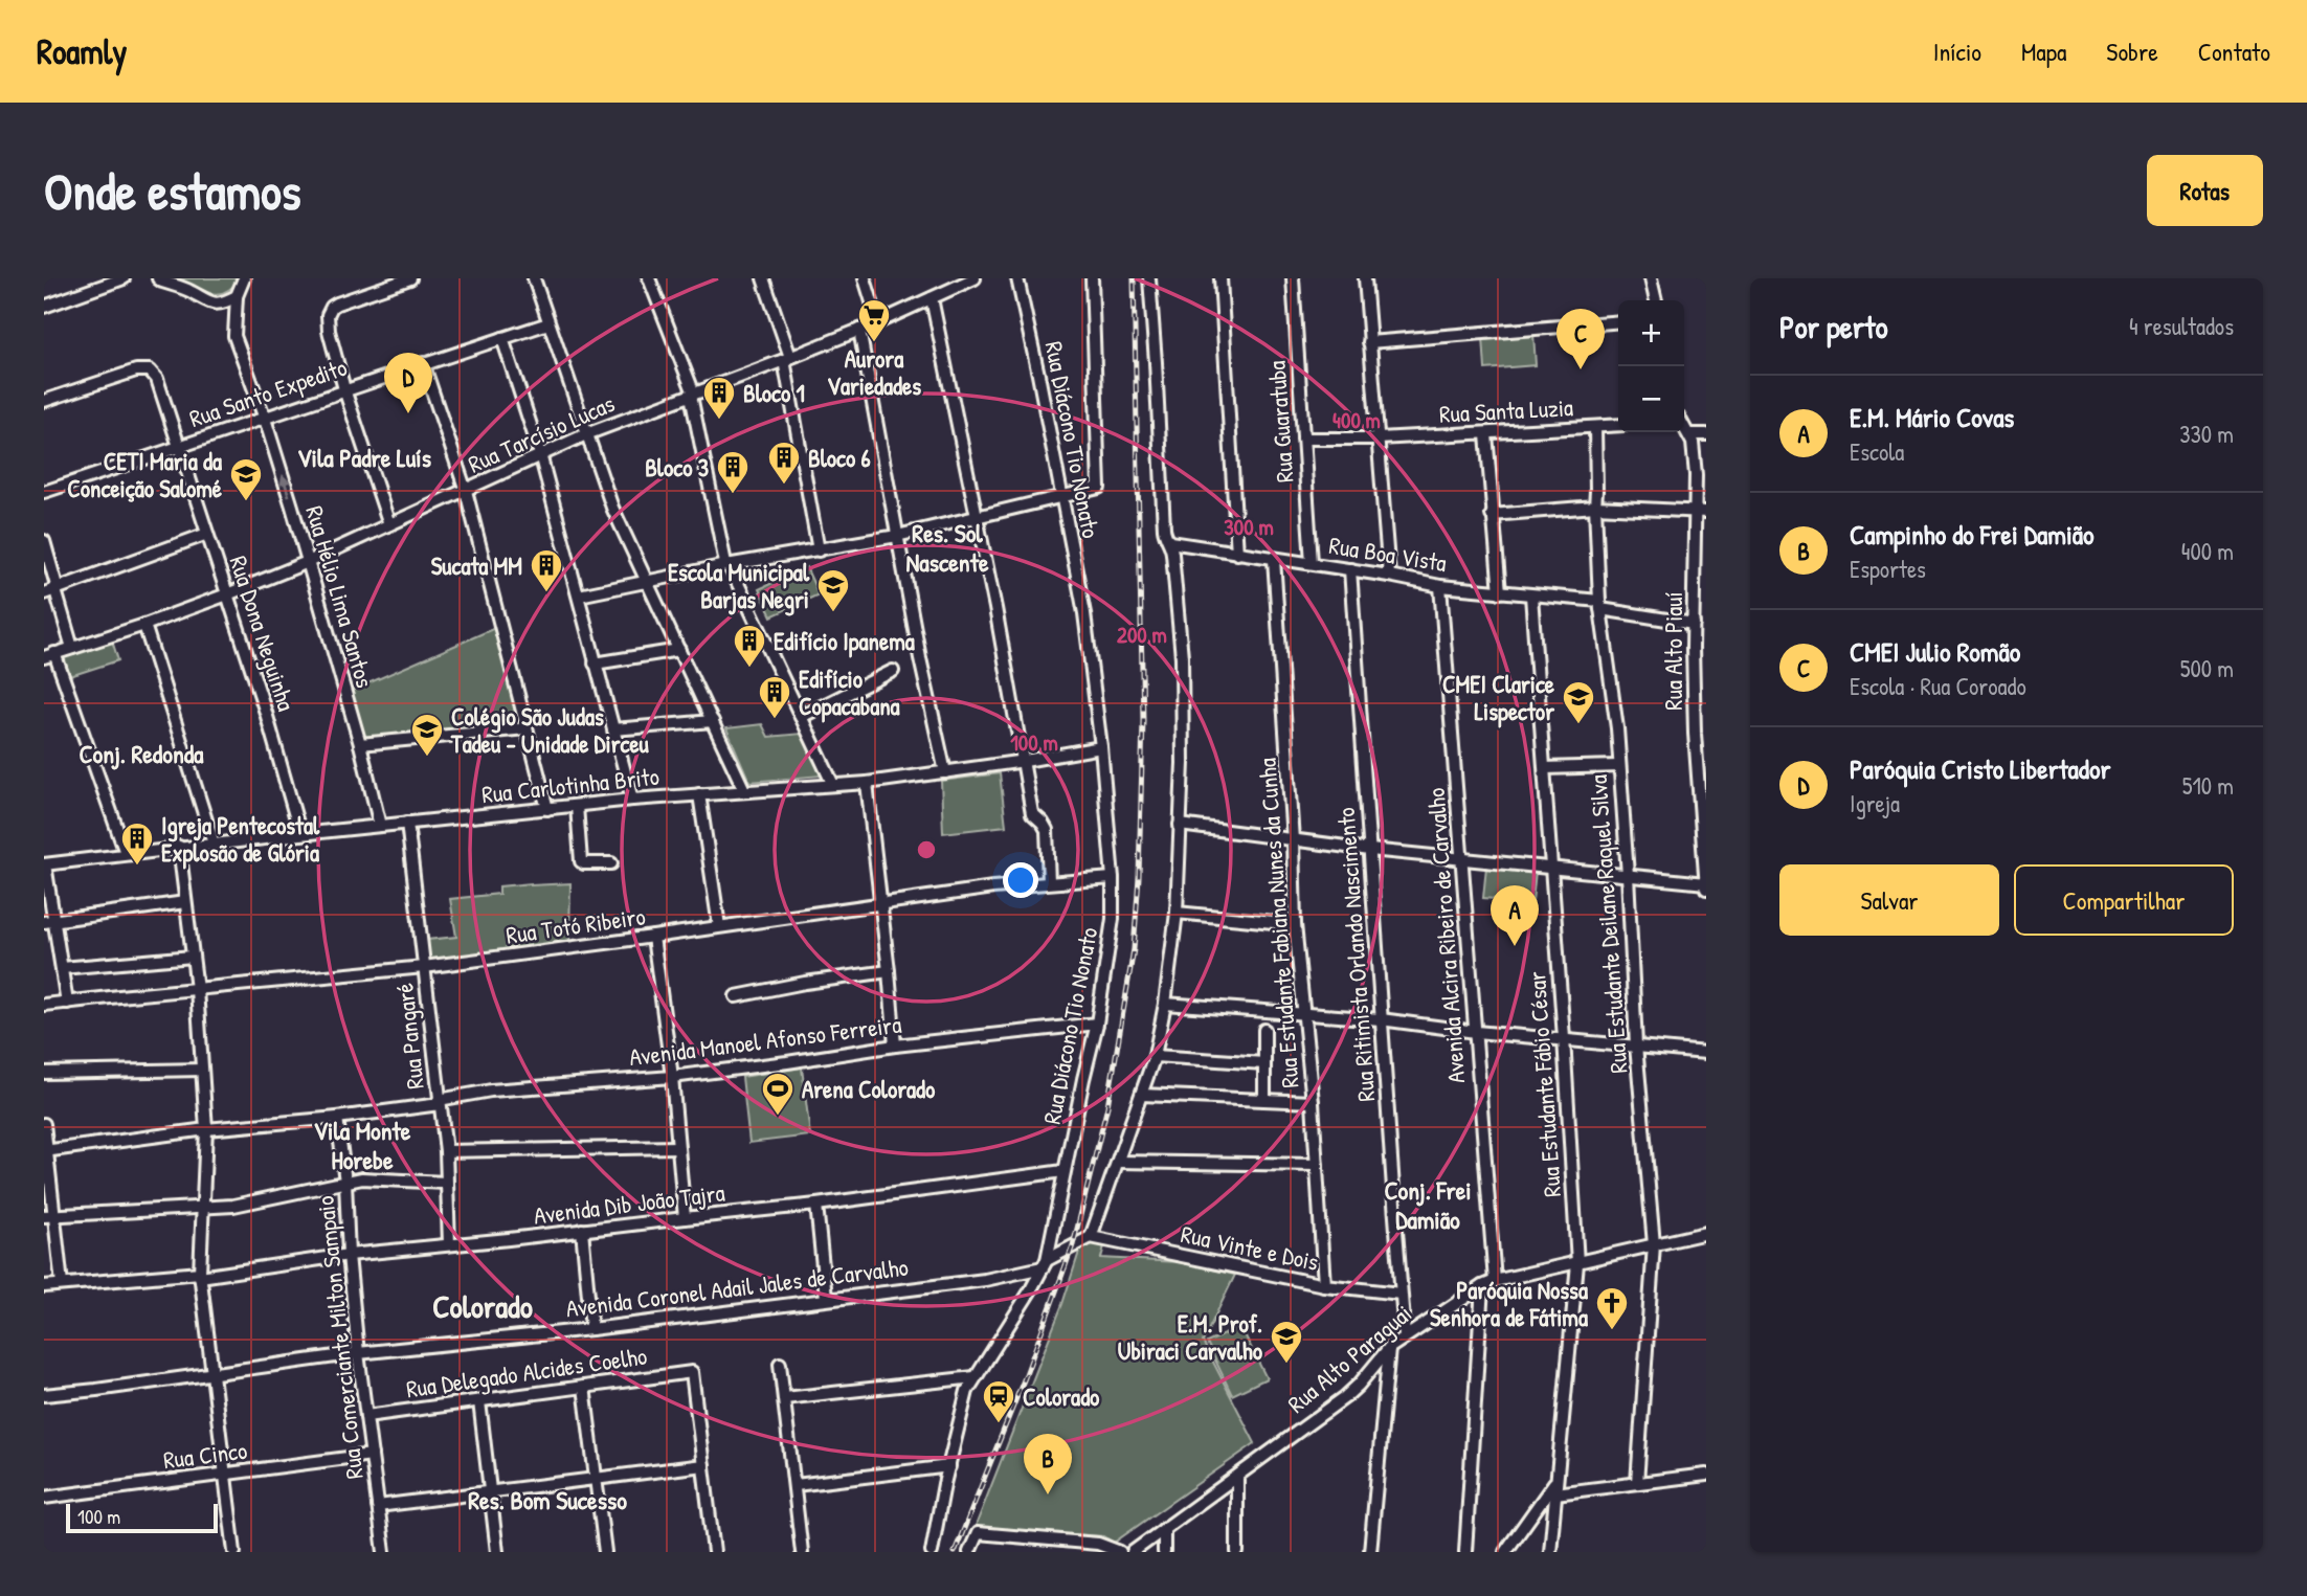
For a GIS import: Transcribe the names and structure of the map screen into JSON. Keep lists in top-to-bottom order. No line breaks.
{"streets":{"street":["Rua Santo Expedito","Rua Santa Luzia","Rua Guaratuba","Rua Tarcísio Lucas","Rua Diácono Tio Nonato","Rua Boa Vista","Rua Hélio Lima Santos","Rua Dona Neguinha","Rua Alto Piauí","Rua Carlotinha Brito","Rua Estudante Fabiana Nunes da Cunha","Rua Estudante Deilane Raquel Silva","Rua Totó Ribeiro","Avenida Alcira Ribeiro de Carvalho","Rua Ritimista Orlando Nascimento","Rua Pangaré","Avenida Manoel Afonso Ferreira","Rua Estudante Fábio César","Avenida Dib João Tajra","Rua Vinte e Dois","Avenida Coronel Adail Jales de Carvalho","Rua Comerciante Milton Sampaio","Rua Alto Paraguai","Rua Delegado Alcides Coelho","Rua Cinco"]},"crossings":[["Rua Santo Expedito","Rua Hélio Lima Santos"],["Rua Santo Expedito","Rua Dona Neguinha"],["Rua Santa Luzia","Rua Guaratuba"],["Rua Santa Luzia","Rua Estudante Deilane Raquel Silva"],["Rua Guaratuba","Rua Boa Vista"],["Rua Tarcísio Lucas","Rua Hélio Lima Santos"],["Rua Tarcísio Lucas","Rua Dona Neguinha"],["Rua Diácono Tio Nonato","Rua Carlotinha Brito"],["Rua Diácono Tio Nonato","Rua Totó Ribeiro"],["Rua Diácono Tio Nonato","Avenida Manoel Afonso Ferreira"],["Rua Diácono Tio Nonato","Avenida Dib João Tajra"],["Rua Diácono Tio Nonato","Avenida Coronel Adail Jales de Carvalho"],["Rua Boa Vista","Rua Alto Piauí"],["Rua Boa Vista","Rua Estudante Fabiana Nunes da Cunha"],["Rua Boa Vista","Rua Estudante Deilane Raquel Silva"],["Rua Boa Vista","Avenida Alcira Ribeiro de Carvalho"],["Rua Boa Vista","Rua Ritimista Orlando Nascimento"],["Rua Boa Vista","Rua Estudante Fábio César"],["Rua Hélio Lima Santos","Rua Carlotinha Brito"],["Rua Dona Neguinha","Rua Carlotinha Brito"],["Rua Carlotinha Brito","Rua Pangaré"],["Rua Estudante Fabiana Nunes da Cunha","Rua Vinte e Dois"],["Rua Estudante Deilane Raquel Silva","Rua Alto Paraguai"],["Rua Totó Ribeiro","Rua Pangaré"],["Avenida Alcira Ribeiro de Carvalho","Rua Alto Paraguai"],["Rua Ritimista Orlando Nascimento","Rua Vinte e Dois"],["Rua Ritimista Orlando Nascimento","Rua Alto Paraguai"],["Rua Pangaré","Avenida Manoel Afonso Ferreira"],["Rua Pangaré","Avenida Dib João Tajra"],["Avenida Manoel Afonso Ferreira","Rua Comerciante Milton Sampaio"],["Rua Estudante Fábio César","Rua Alto Paraguai"],["Avenida Dib João Tajra","Rua Comerciante Milton Sampaio"],["Avenida Coronel Adail Jales de Carvalho","Rua Comerciante Milton Sampaio"],["Rua Comerciante Milton Sampaio","Rua Delegado Alcides Coelho"],["Rua Comerciante Milton Sampaio","Rua Cinco"]],"districts":["Vila Padre Luís","Res. Sol Nascente","Conj. Redonda","Vila Monte Horebe","Conj. Frei Damião","Colorado","Res. Bom Sucesso"],"places":{"supermarket":["Aurora Variedades"],"building":["Bloco 1","Bloco 6","Bloco 3","Sucata MM","Edifício Ipanema","Edifício Copacabana","Igreja Pentecostal Explosão de Glória"],"school or university":["CETI Maria da Conceição Salomé","Escola Municipal Barjas Negri","CMEI Clarice Lispector","Colégio São Judas Tadeu - Unidade Dirceu","E.M. Prof. Ubiraci Carvalho"],"sports":["Arena Colorado"],"church":["Paróquia Nossa Senhora de Fátima"],"station":["Colorado"]},"scale_bar":"100 m","page":{"header":"Roamly","nav":["Início","Mapa","Sobre","Contato"],"buttons":["Rotas",["Salvar","Compartilhar"]],"title":"Onde estamos","heading":["Por perto","4 resultados"],"map_buttons":["+","−"],"pins":["C","D","A","B"],"list":[{"mark":"A","name":"E.M. Mário Covas","note":"Escola","value":"330 m"},{"mark":"B","name":"Campinho do Frei Damião","note":"Esportes","value":"400 m"},{"mark":"C","name":"CMEI Julio Romão","note":"Escola · Rua Coroado","value":"500 m"},{"mark":"D","name":"Paróquia Cristo Libertador","note":"Igreja","value":"510 m"}],"scale":"100 m"},"rings":["400 m","300 m","200 m","100 m"]}
